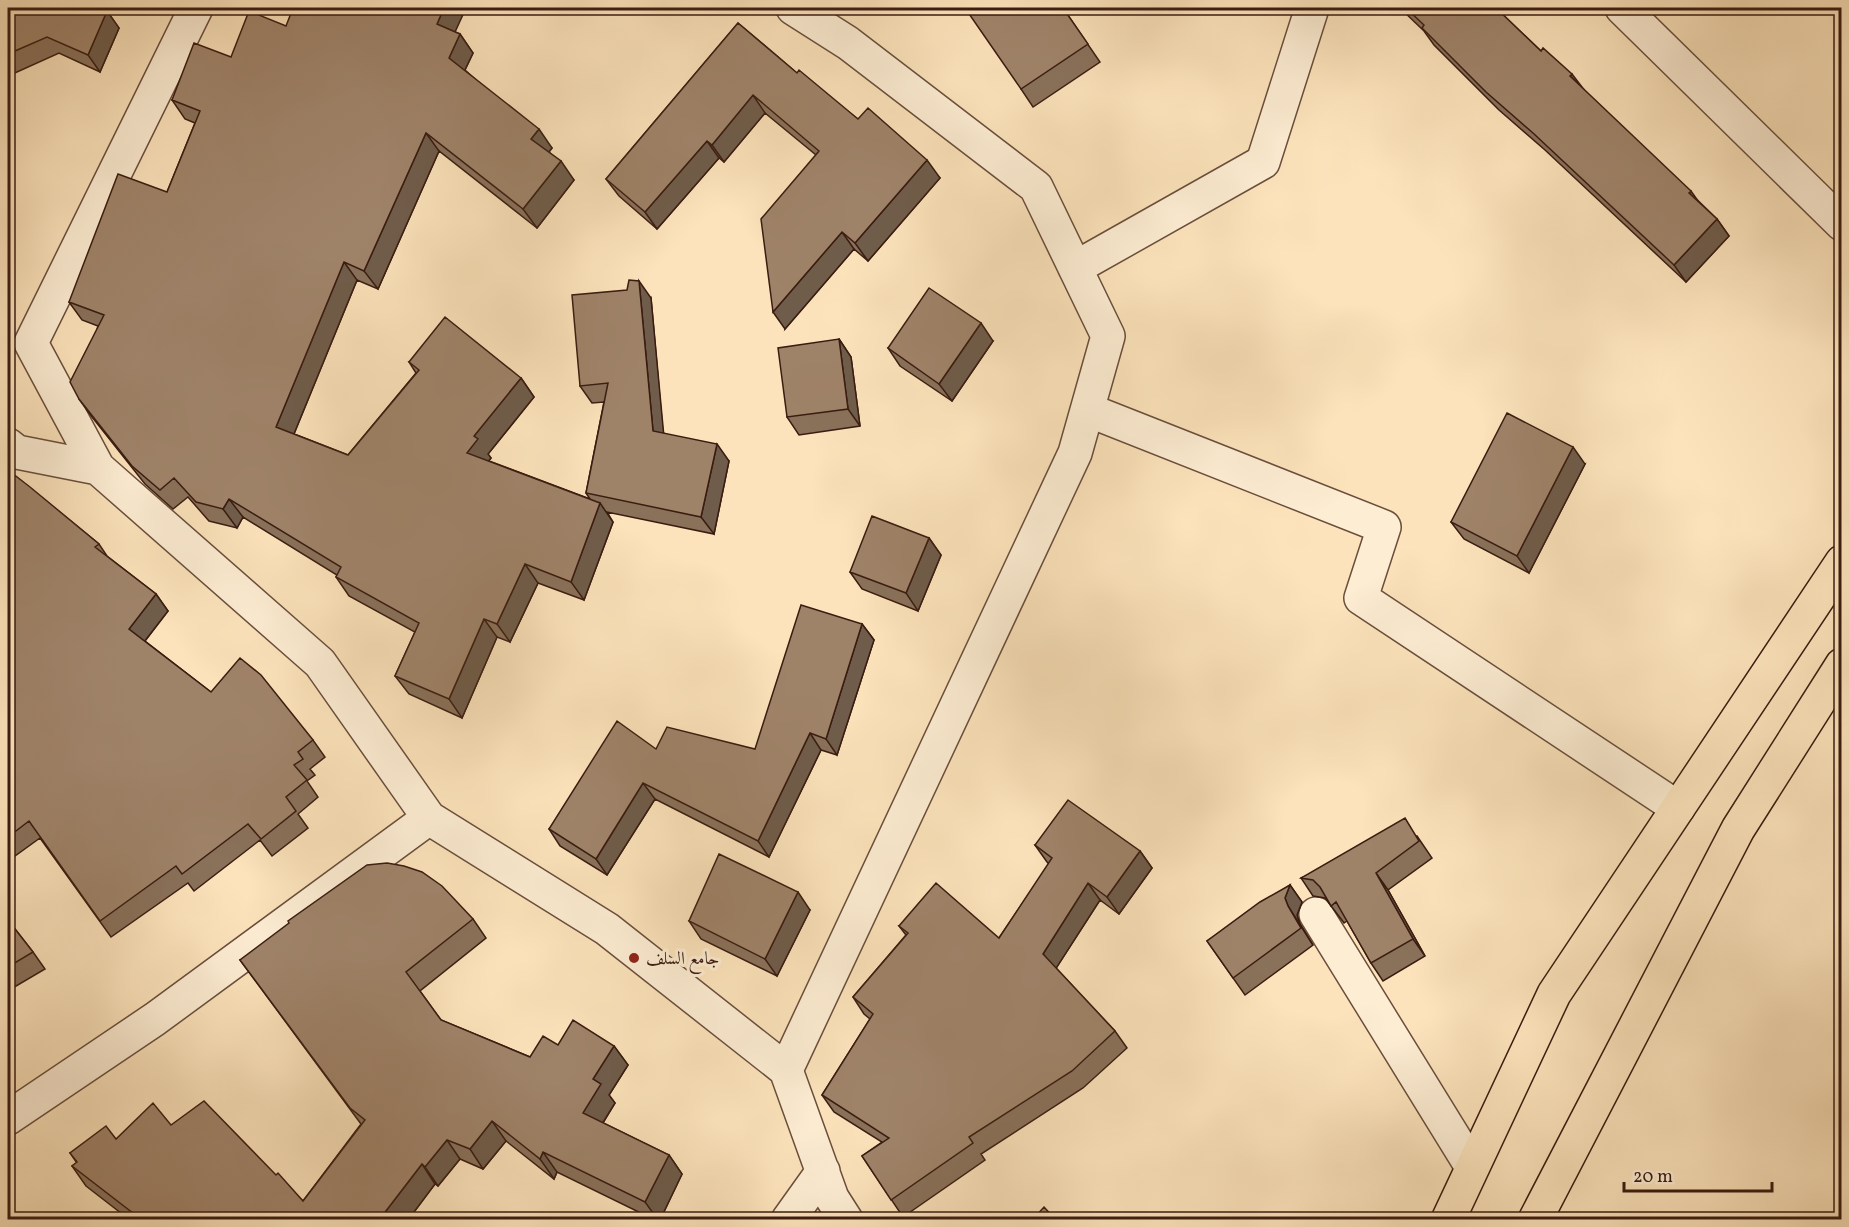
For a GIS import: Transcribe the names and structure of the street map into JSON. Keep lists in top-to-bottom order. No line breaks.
{"places":["جامع السلف"],"scale_bar":"20 m"}
